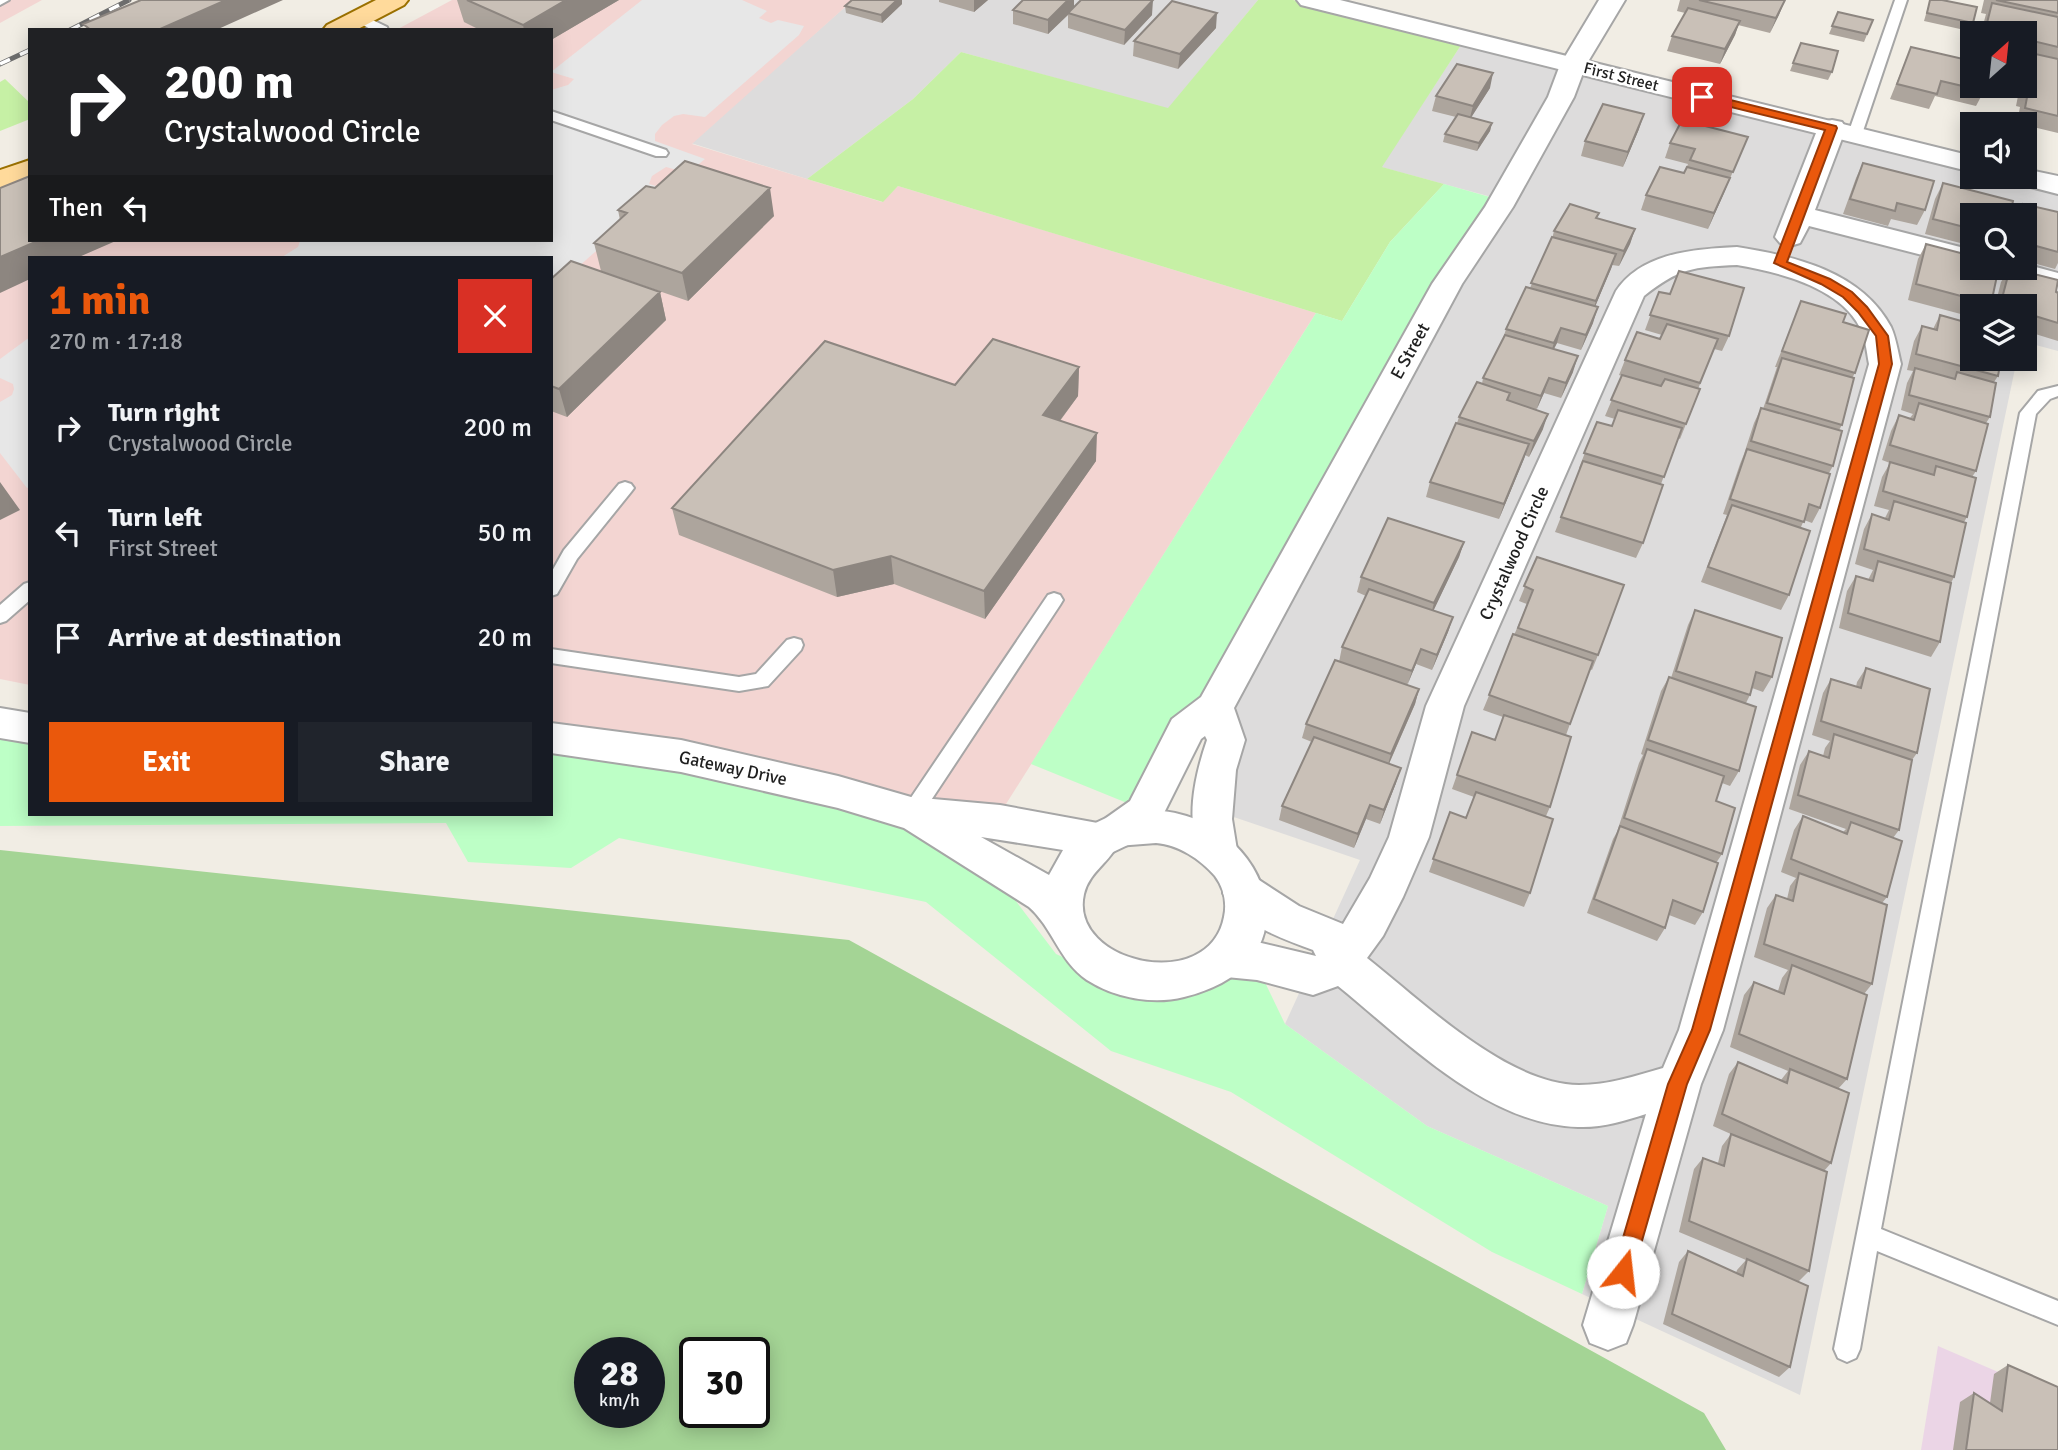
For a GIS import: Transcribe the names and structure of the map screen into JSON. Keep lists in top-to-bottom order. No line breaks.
{"streets":{"street":["First Street","E Street","Crystalwood Circle","Gateway Drive"]},"crossings":[["First Street","E Street"],["E Street","Gateway Drive"]],"north":"top right","page":{"turn":["200 m","Crystalwood Circle"],"then":"Then","heading":["1 min","270 m · 17:18"],"list":[{"name":"Turn right","note":"Crystalwood Circle","value":"200 m"},{"name":"Turn left","note":"First Street","value":"50 m"},{"name":"Arrive at destination","value":"20 m"}],"buttons":["Exit","Share"],"speed":"28 km/h","limit":"30"}}
